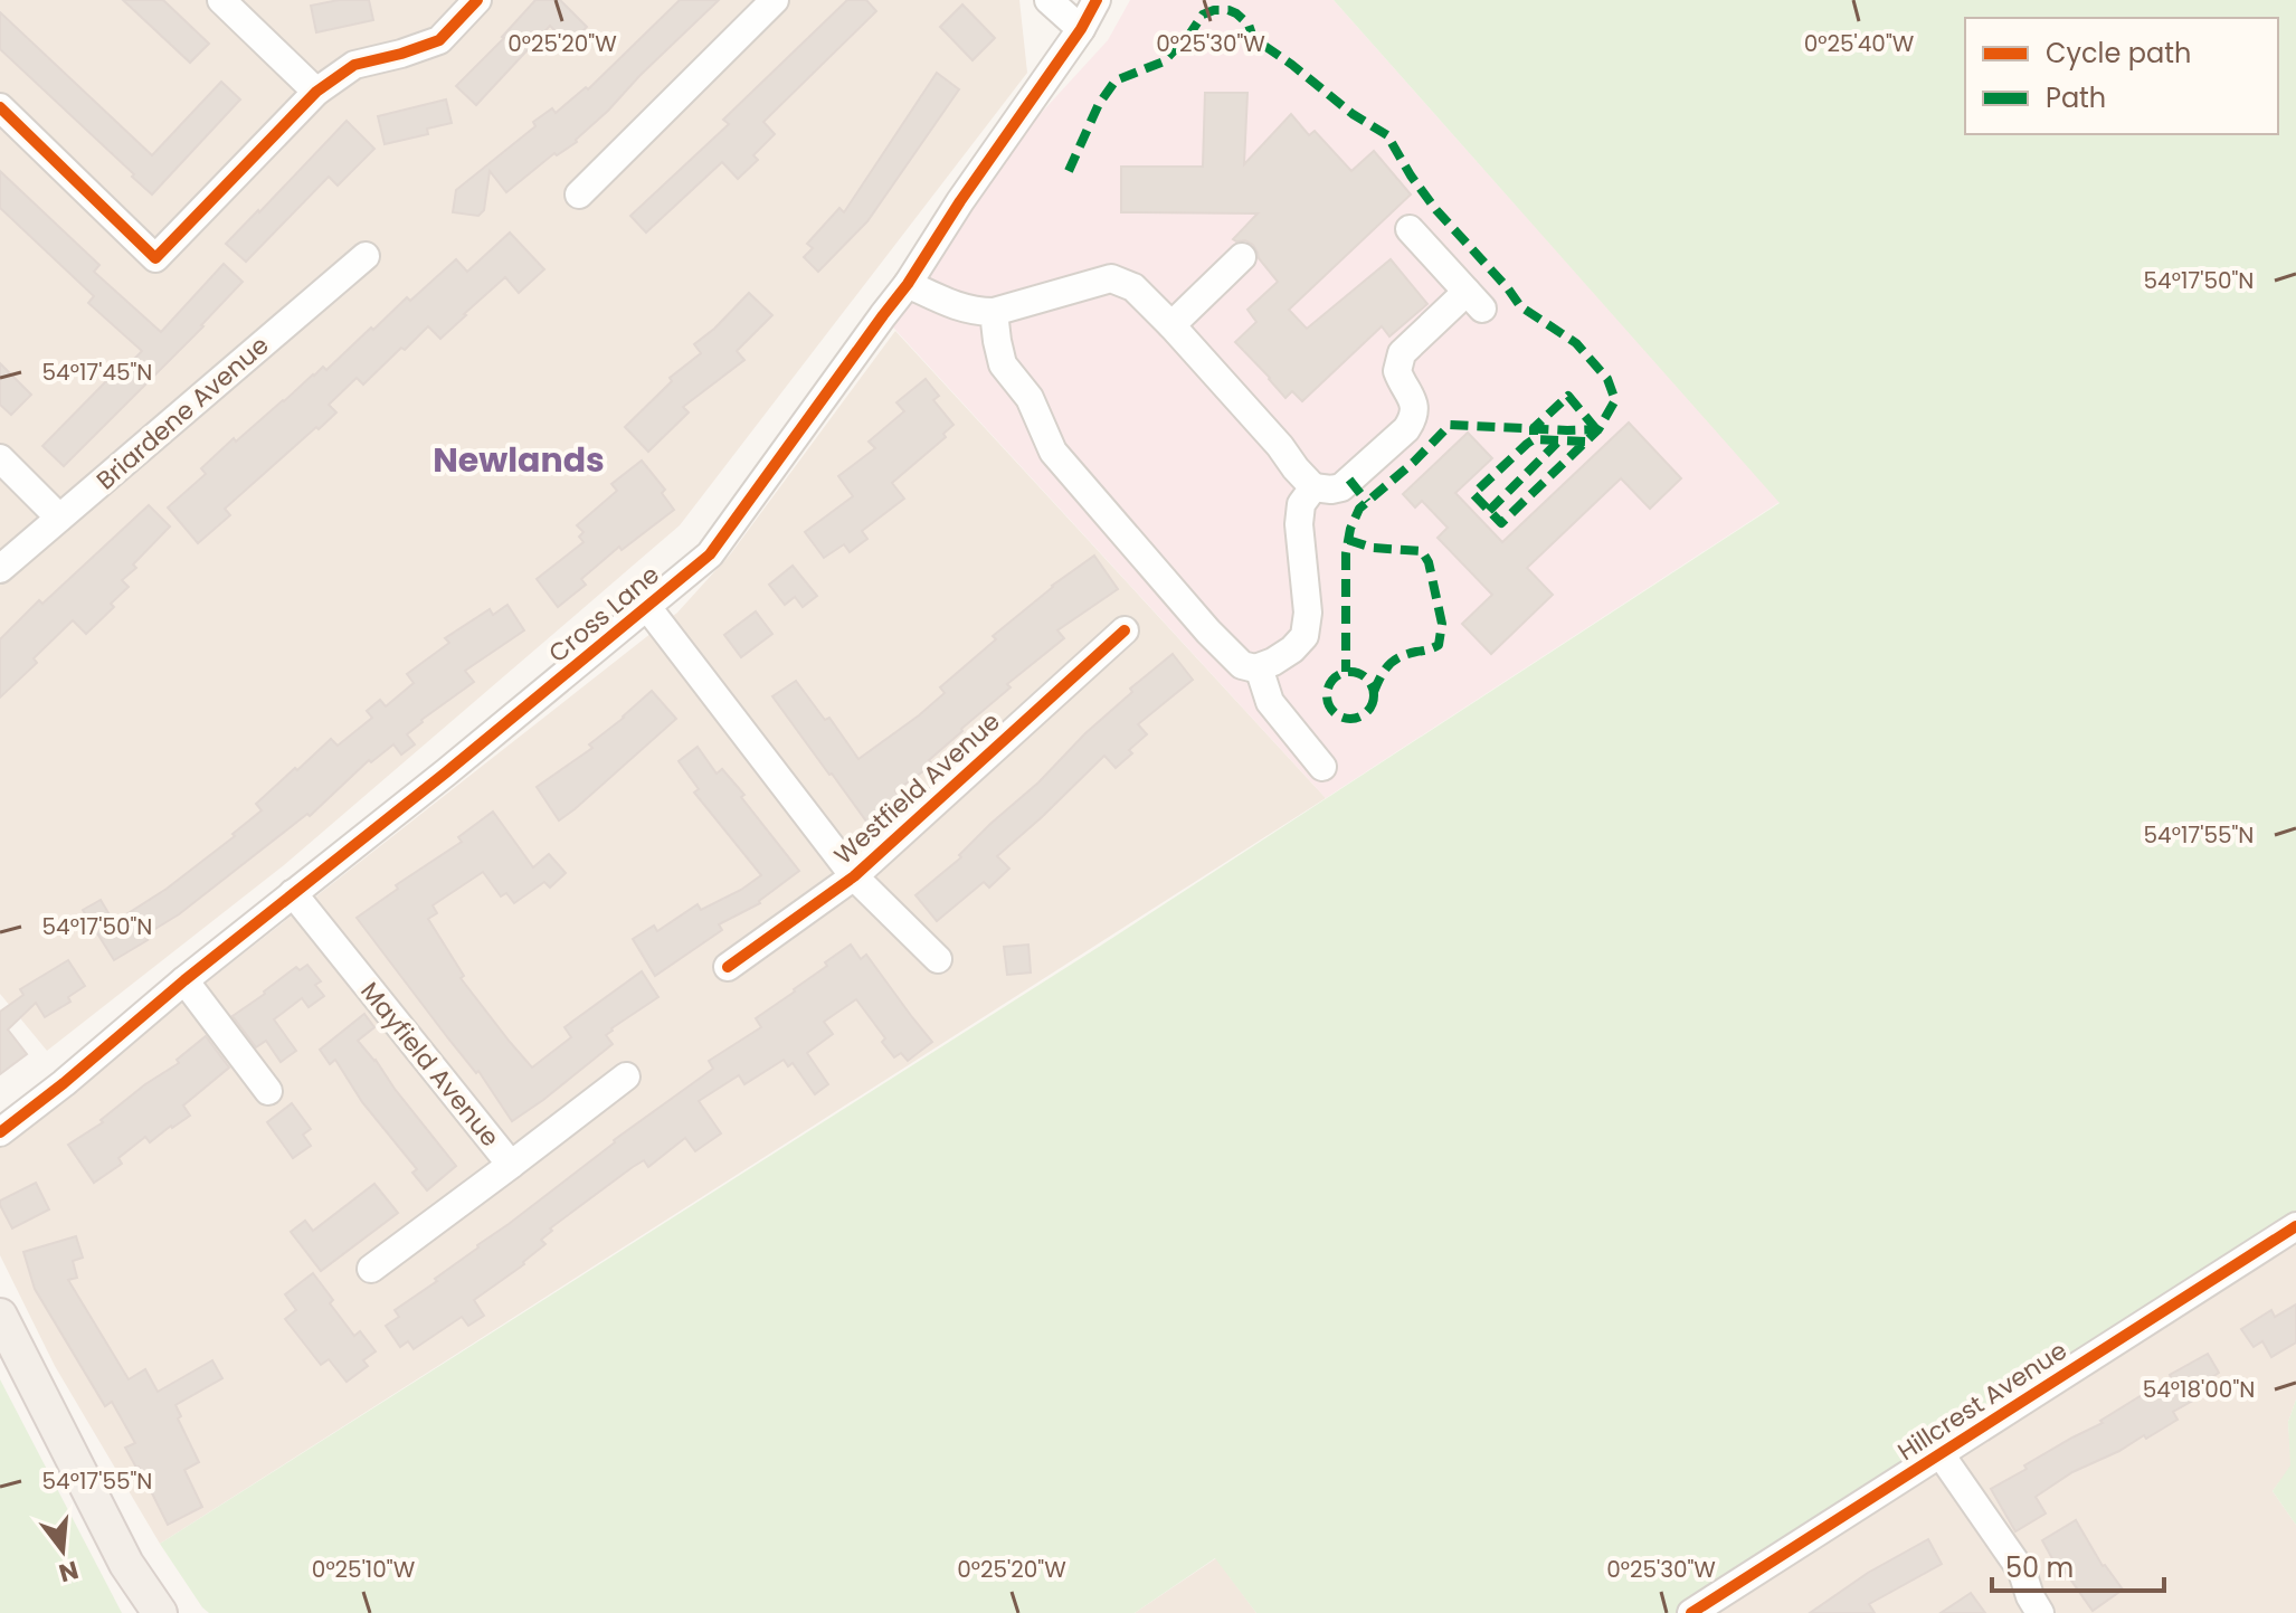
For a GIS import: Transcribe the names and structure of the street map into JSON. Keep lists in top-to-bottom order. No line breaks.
{"streets":{"street":["Briardene Avenue","Cross Lane","Westfield Avenue","Mayfield Avenue","Hillcrest Avenue"]},"crossings":[["Cross Lane","Westfield Avenue"],["Cross Lane","Mayfield Avenue"]],"districts":["Newlands"],"legend":["Cycle path","Path"],"scale_bar":"50 m","north":"bottom","coordinates":["0°25'20\"W","0°25'30\"W","0°25'40\"W","54°17'50\"N","54°17'45\"N","54°17'55\"N","54°18'00\"N","0°25'10\"W"]}
